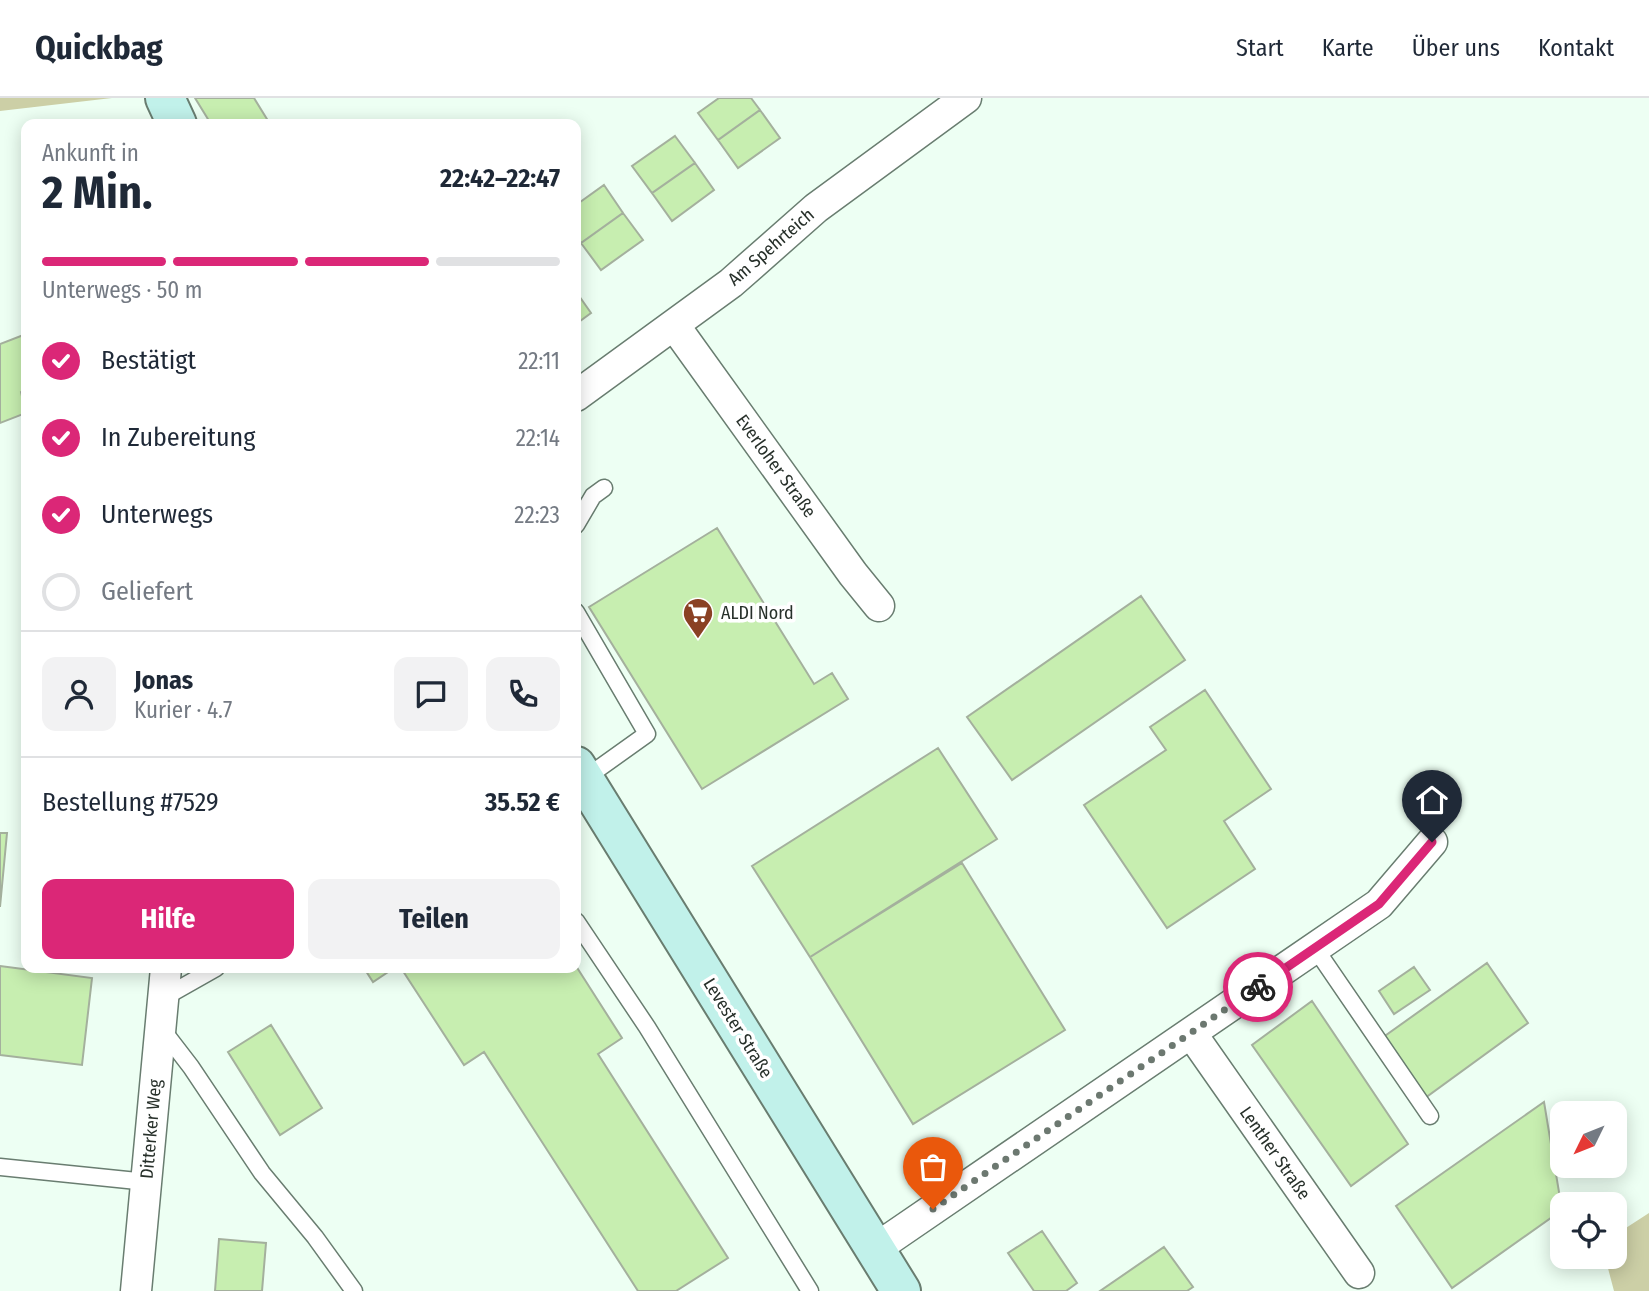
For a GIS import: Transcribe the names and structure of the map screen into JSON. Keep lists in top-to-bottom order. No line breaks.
{"streets":{"street":["Am Spehrteich","Everloher Straße","Levester Straße","Ditterker Weg","Lenther Straße"]},"crossings":[["Am Spehrteich","Everloher Straße"]],"places":{"supermarket":["ALDI Nord"]},"north":"bottom left","page":{"header":"Quickbag","nav":["Start","Karte","Über uns","Kontakt"],"heading":["2 Min.","Ankunft in","22:42–22:47"],"panel":["Jonas","Kurier · 4.7","Bestellung #7529","35.52 €"],"bar":"Unterwegs · 50 m","list":[["Bestätigt","22:11"],["In Zubereitung","22:14"],["Unterwegs","22:23"],"Geliefert"],"buttons":["Hilfe","Teilen"]}}
